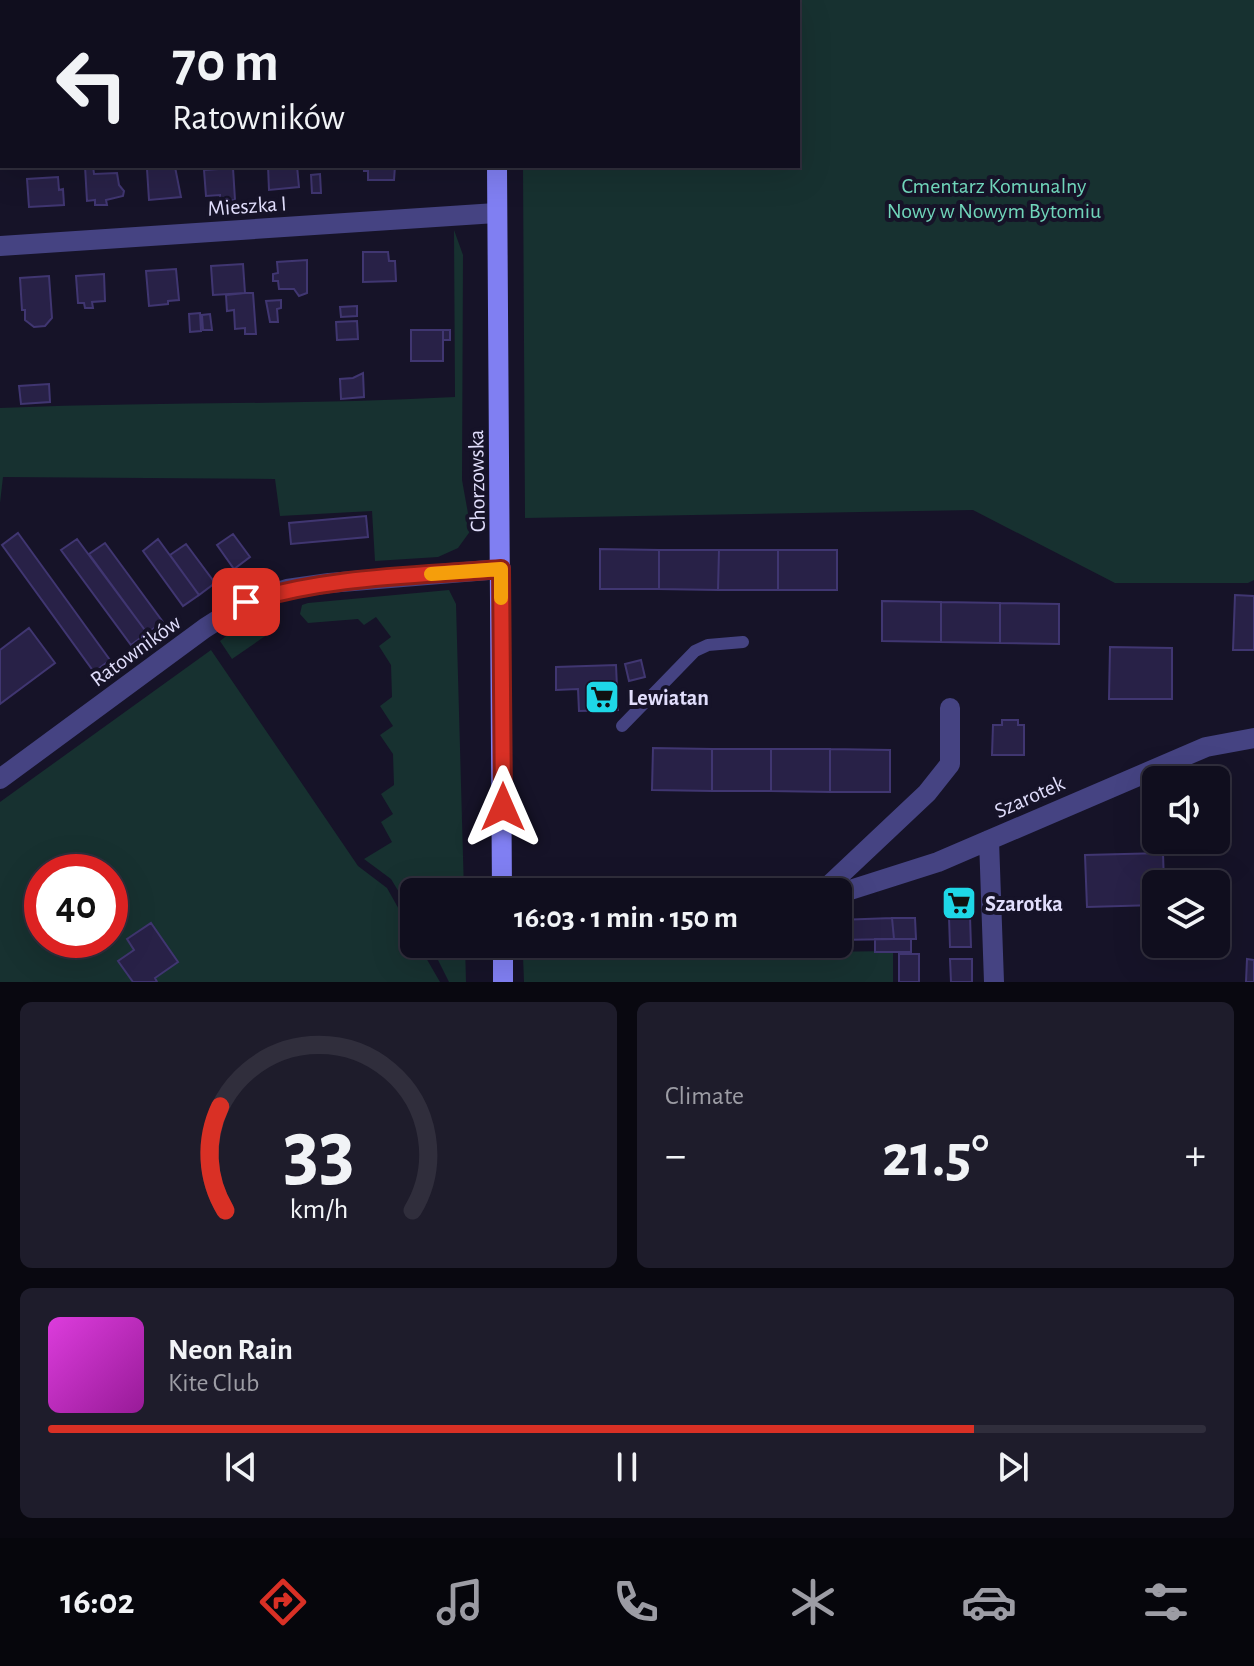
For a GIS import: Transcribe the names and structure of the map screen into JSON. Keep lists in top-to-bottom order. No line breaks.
{"streets":{"street":["Mieszka I","Chorzowska","Ratowników","Szarotek"]},"crossings":[["Mieszka I","Chorzowska"],["Chorzowska","Ratowników"]],"parks":["Cmentarz Komunalny Nowy w Nowym Bytomiu"],"places":{"supermarket":["Lewiatan","Szarotka"]},"page":{"turn":["70 m","Ratowników"],"limit":"40","trip":"16:03 · 1 min · 150 m","tile":"Climate","heat":["−","21.5°","+"],"song":["Neon Rain","Kite Club"],"tabs":"16:02","gauge":["33","km/h"]}}
